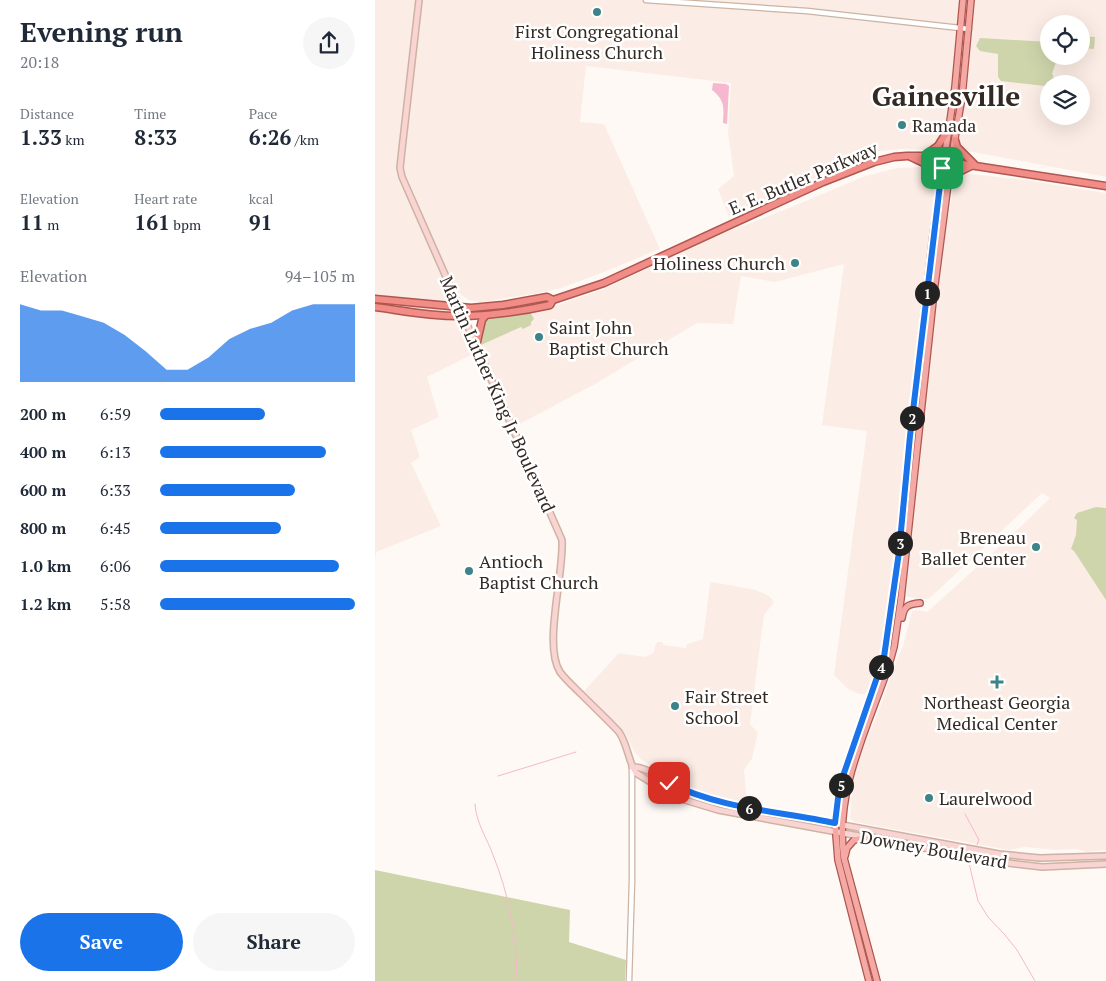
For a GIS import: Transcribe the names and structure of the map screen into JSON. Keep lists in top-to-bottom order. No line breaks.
{"streets":{"highway":["E. E. Butler Parkway"],"main road":["Martin Luther King Jr Boulevard","Downey Boulevard"]},"crossings":[["E. E. Butler Parkway","Martin Luther King Jr Boulevard"],["Martin Luther King Jr Boulevard","Downey Boulevard"]],"districts":["Gainesville"],"places":{"other":["First Congregational Holiness Church","Ramada","Holiness Church","Saint John Baptist Church","Breneau Ballet Center","Antioch Baptist Church","Fair Street School","Laurelwood"],"health":["Northeast Georgia Medical Center"]},"page":{"heading":["Evening run","20:18"],"stats":[["Distance","1.33 km"],["Time","8:33"],["Pace","6:26 /km"],["Elevation","11 m"],["Heart rate","161 bpm"],["kcal","91"]],"chart":["Elevation","94–105 m"],"pins":["1","2","3","4","5","6"],"list":[{"name":"200 m","note":"6:59"},{"name":"400 m","note":"6:13"},{"name":"600 m","note":"6:33"},{"name":"800 m","note":"6:45"},{"name":"1.0 km","note":"6:06"},{"name":"1.2 km","note":"5:58"}],"buttons":["Save","Share"]}}
